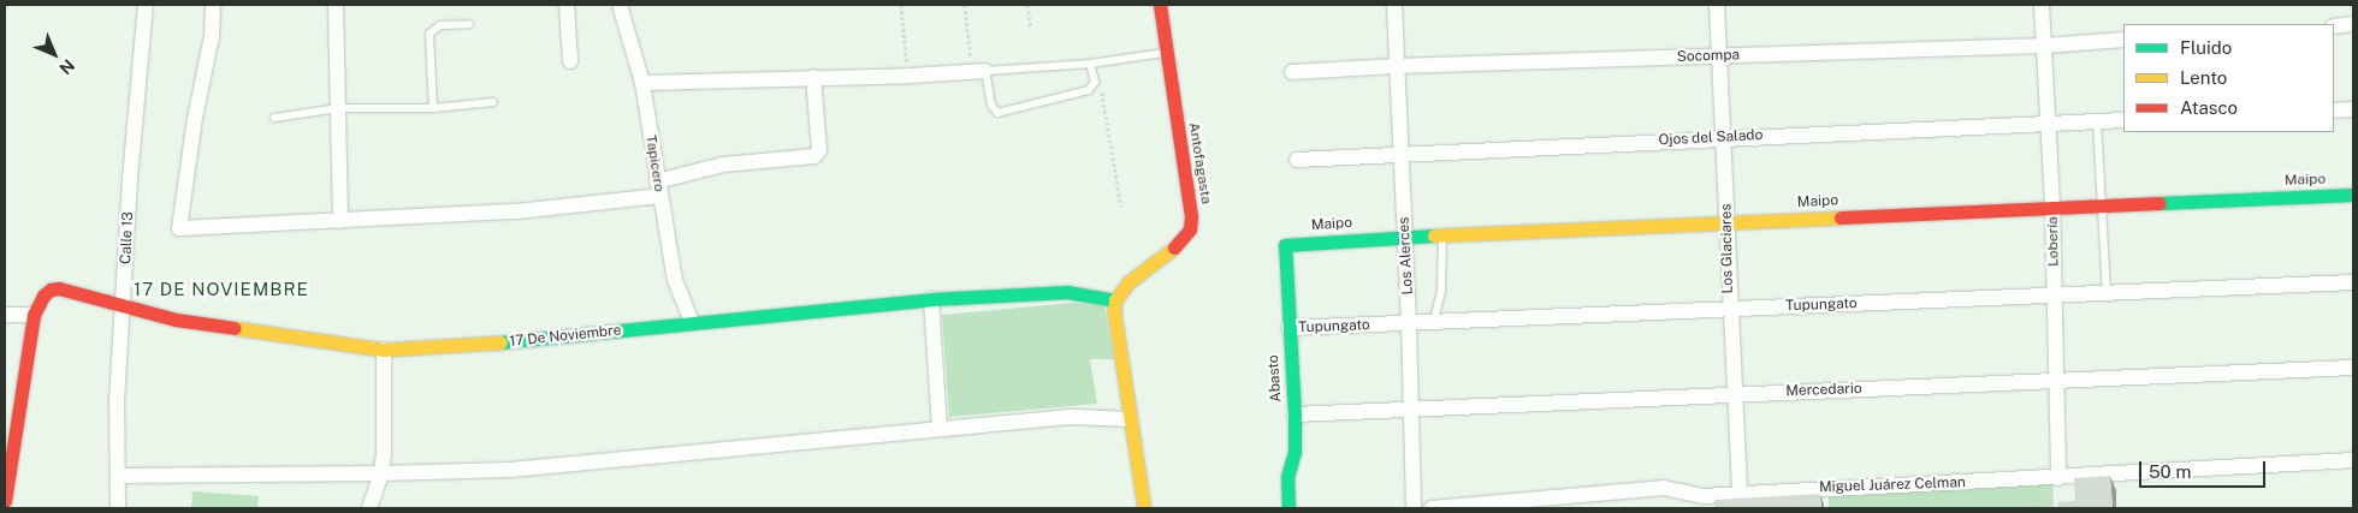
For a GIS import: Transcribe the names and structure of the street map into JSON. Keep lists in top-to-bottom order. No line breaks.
{"streets":{"street":["Socompa","Ojos del Salado","Tapicero","Antofagasta","Maipo","Calle 13","Lobería","Los Glaciares","Los Alerces","Tupungato","17 De Noviembre","Abasto","Mercedario","Miguel Juárez Celman"]},"crossings":[["Socompa","Lobería"],["Socompa","Los Glaciares"],["Socompa","Los Alerces"],["Ojos del Salado","Lobería"],["Ojos del Salado","Los Glaciares"],["Ojos del Salado","Los Alerces"],["Tapicero","17 De Noviembre"],["Antofagasta","17 De Noviembre"],["Maipo","Lobería"],["Maipo","Los Glaciares"],["Maipo","Los Alerces"],["Maipo","Abasto"],["Calle 13","17 De Noviembre"],["Lobería","Tupungato"],["Lobería","Mercedario"],["Lobería","Miguel Juárez Celman"],["Los Glaciares","Tupungato"],["Los Glaciares","Mercedario"],["Los Glaciares","Miguel Juárez Celman"],["Los Alerces","Tupungato"],["Los Alerces","Mercedario"],["Tupungato","Abasto"],["Abasto","Mercedario"]],"districts":["17 DE NOVIEMBRE"],"legend":["Fluido","Lento","Atasco"],"scale_bar":"50 m","north":"bottom right"}
